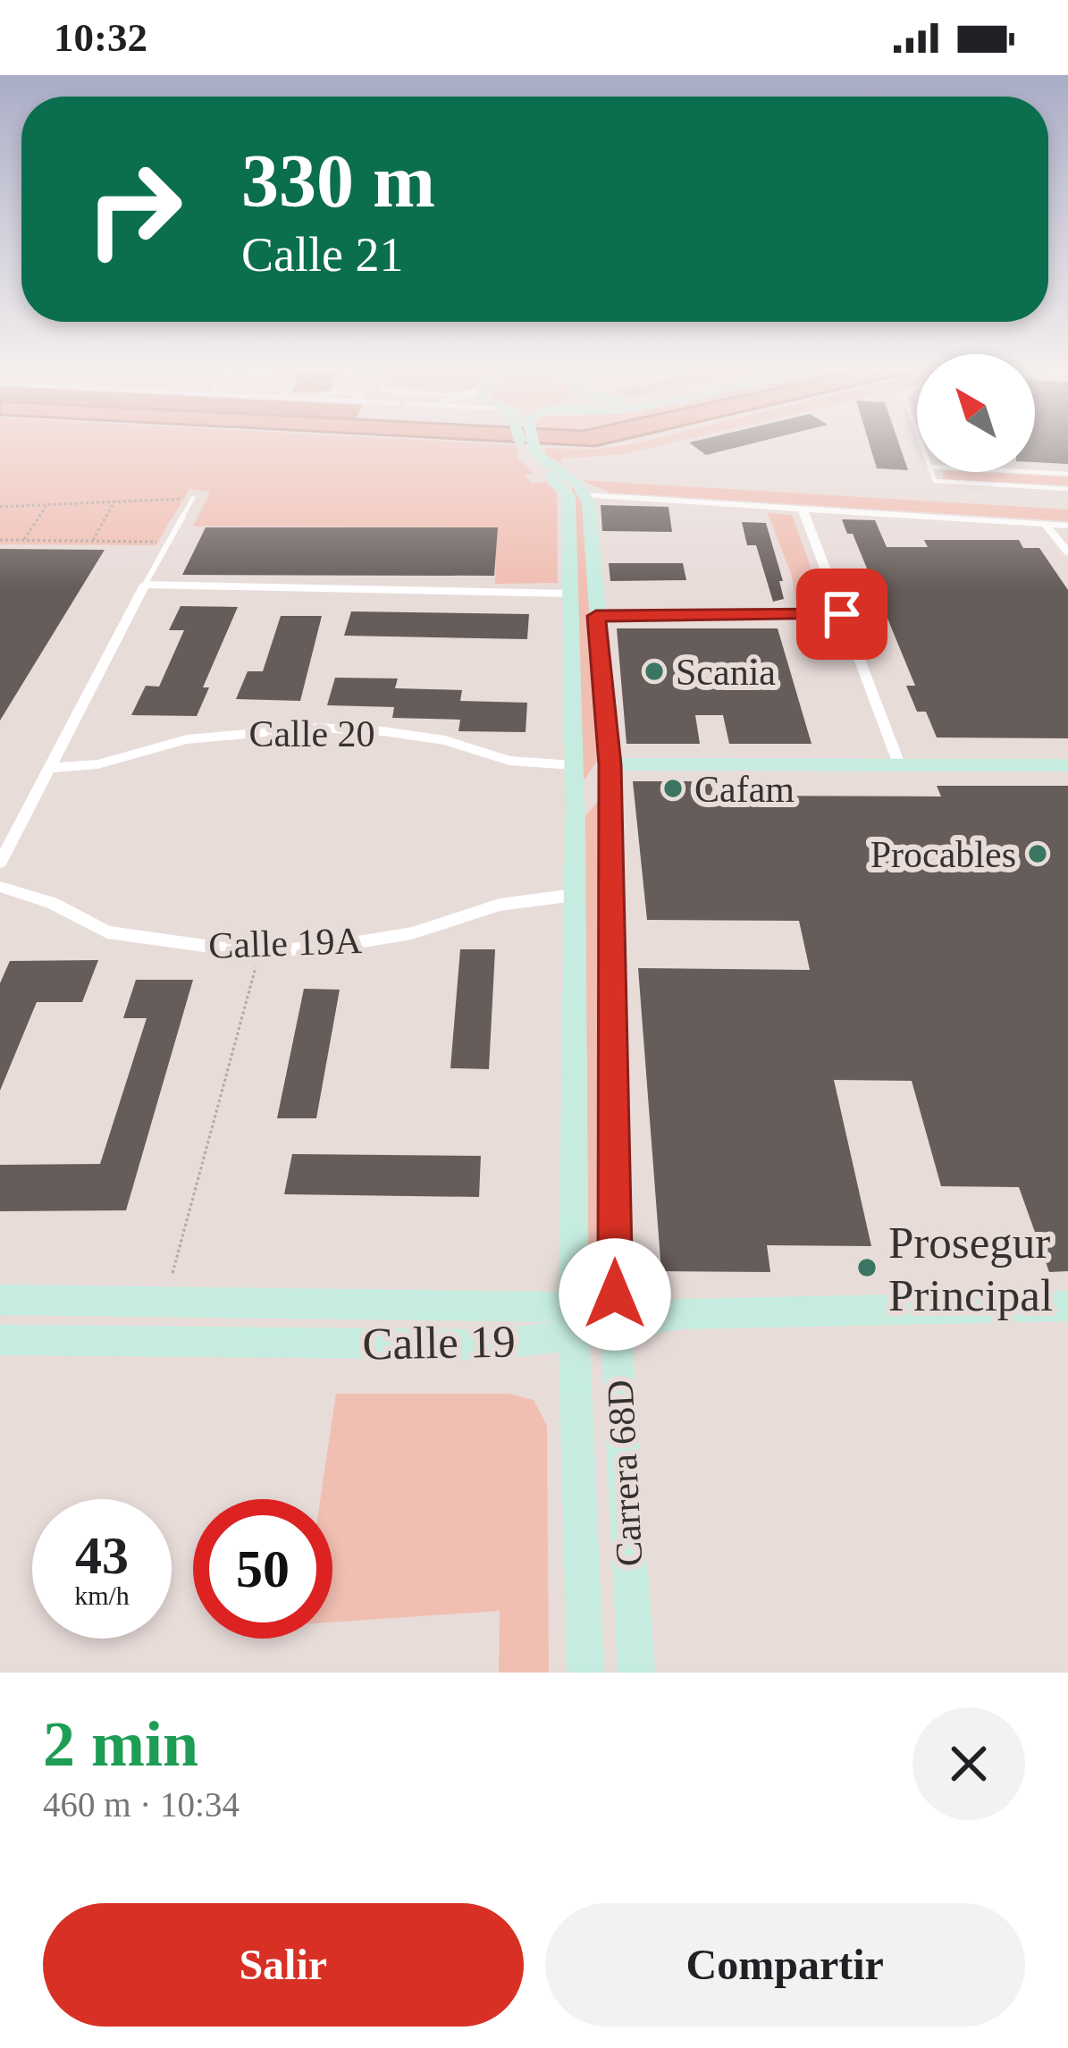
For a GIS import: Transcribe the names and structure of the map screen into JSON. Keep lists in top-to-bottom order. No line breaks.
{"streets":{"main road":["Calle 19","Carrera 68D"],"street":["Calle 20","Calle 19A"]},"crossings":[["Calle 20","Carrera 68D"],["Calle 19A","Carrera 68D"],["Calle 19","Carrera 68D"]],"places":["Scania","Cafam","Procables","Prosegur Principal"],"north":"top left","page":{"status":"10:32","turn":["330 m","Calle 21"],"speed":"43 km/h","limit":"50","heading":["2 min","460 m · 10:34"],"buttons":["Salir","Compartir"]}}
